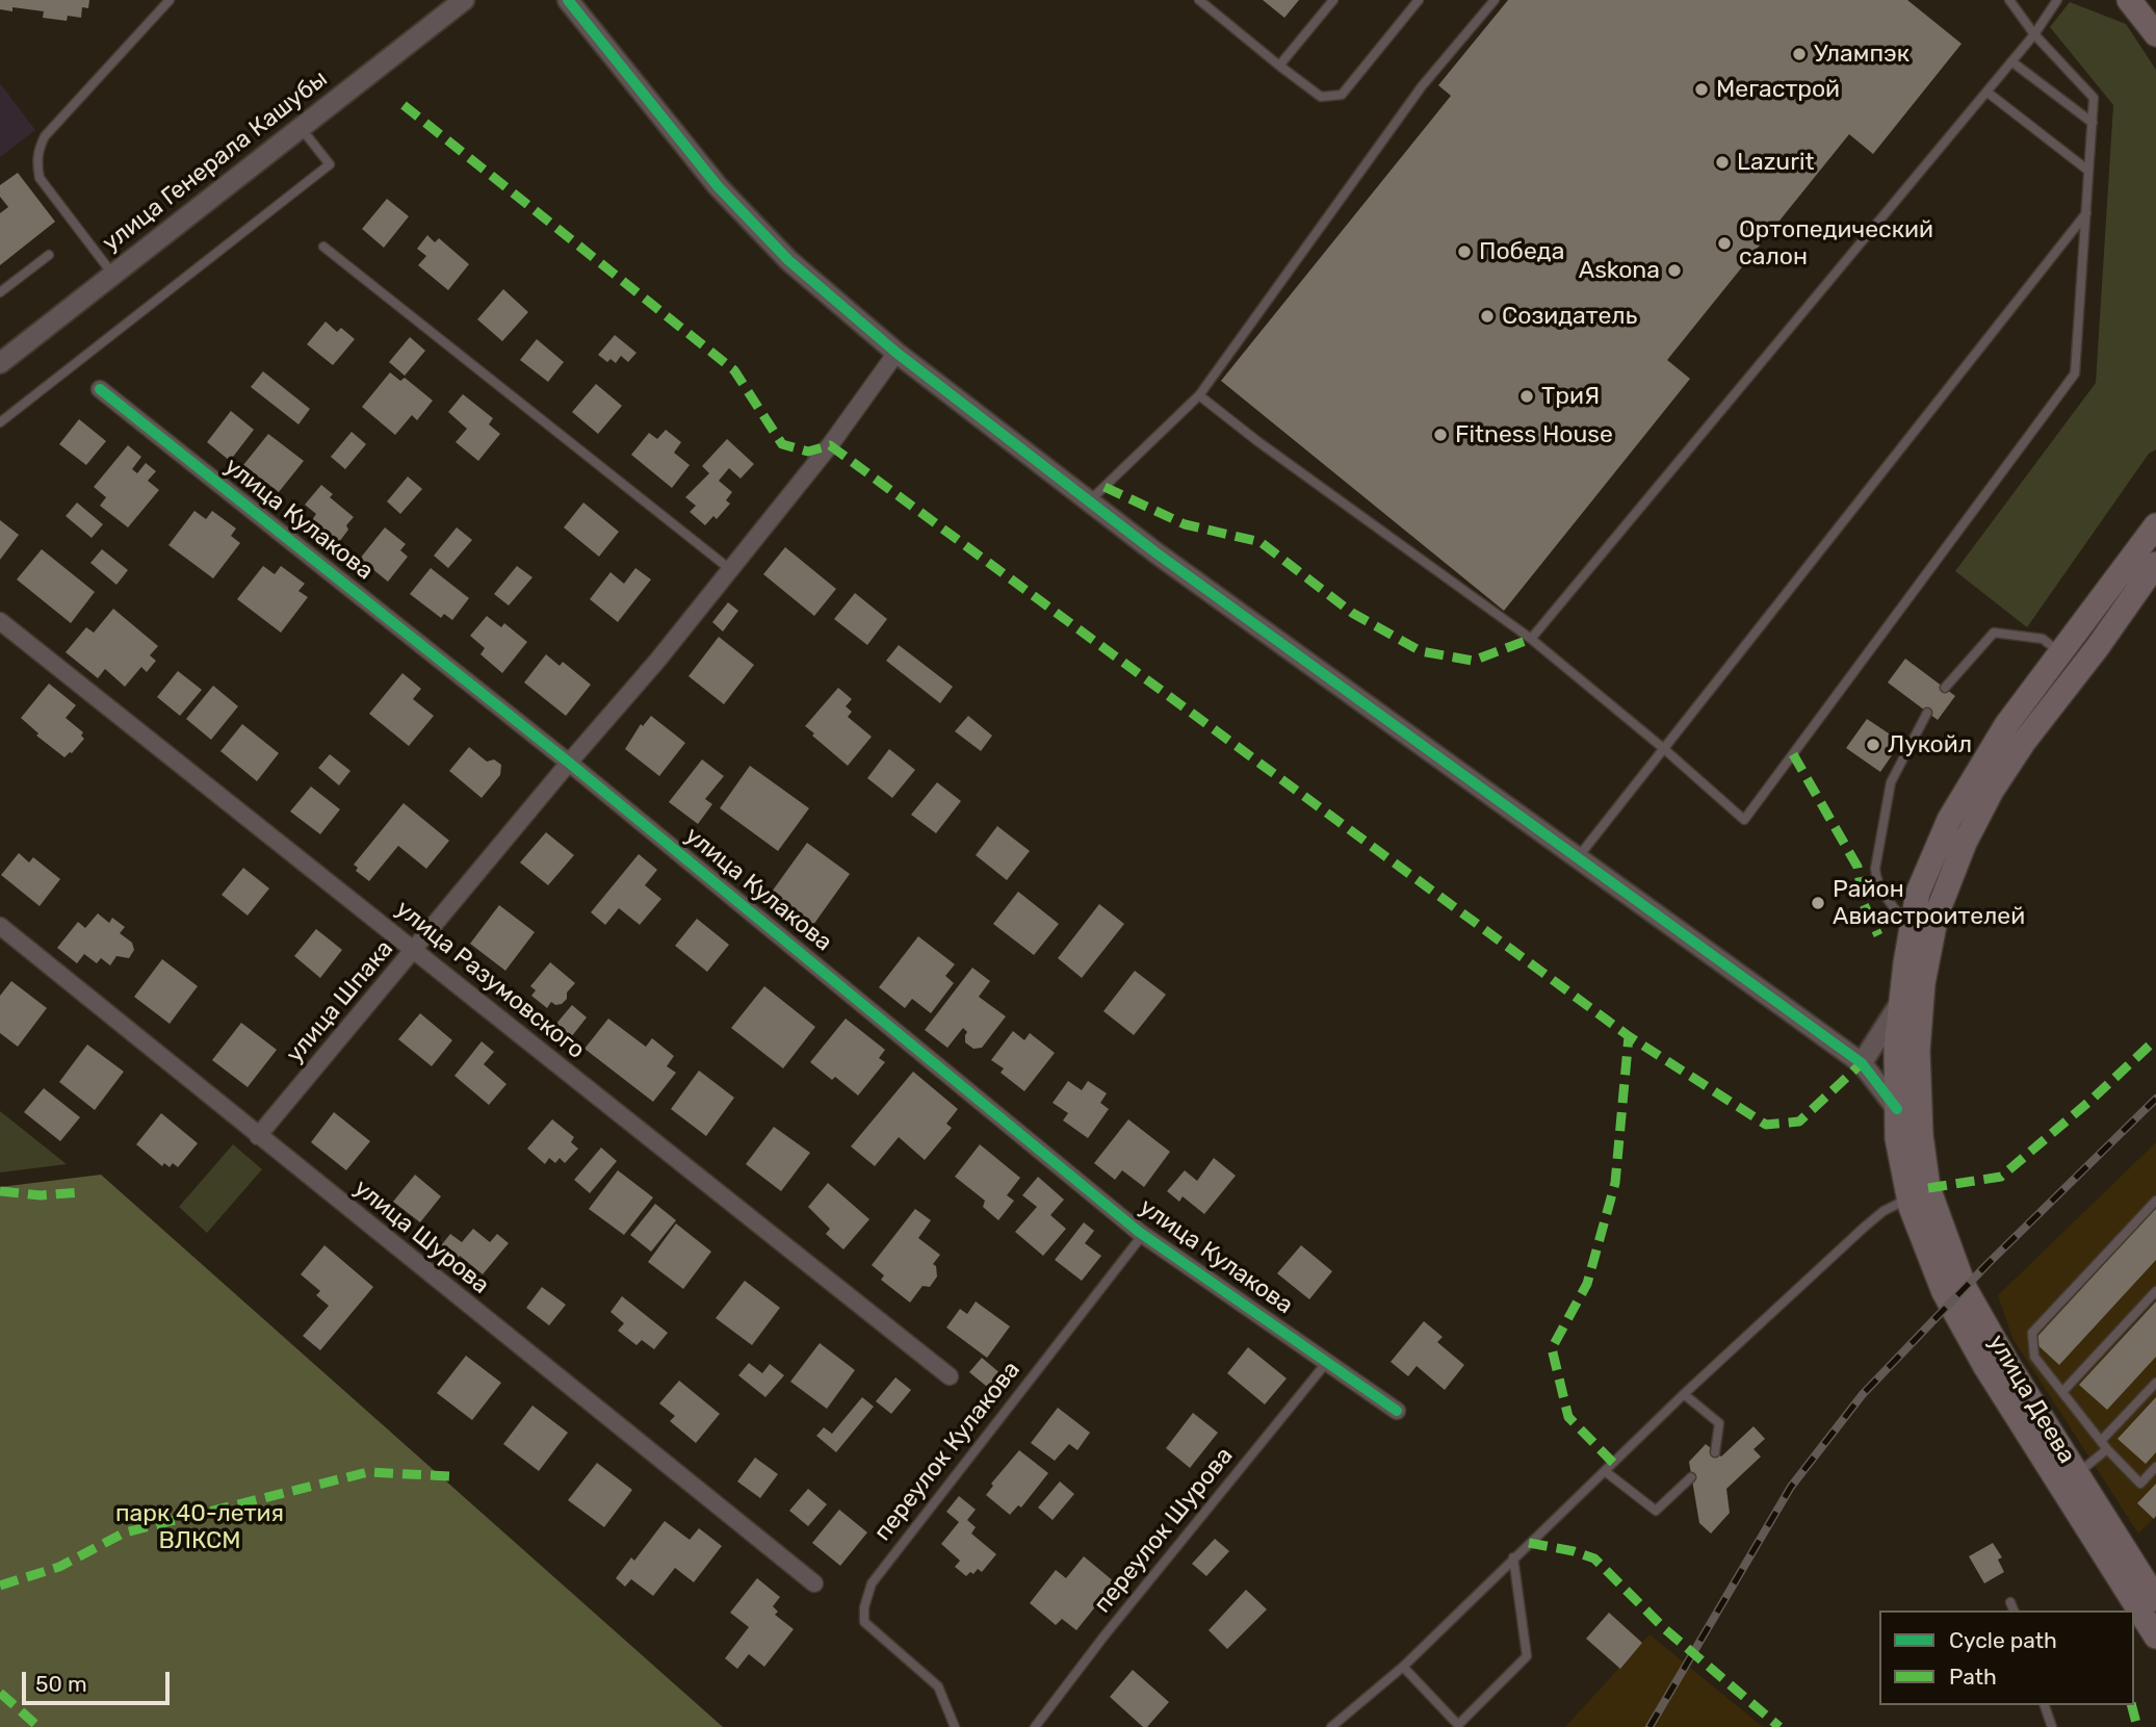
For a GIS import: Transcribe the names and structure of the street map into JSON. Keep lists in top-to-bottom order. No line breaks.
{"streets":{"main road":["улица Деева"],"street":["улица Генерала Кашубы","улица Кулакова","улица Разумовского","улица Шпака","улица Шурова"],"lane":["переулок Кулакова","переулок Шурова"]},"crossings":[["улица Кулакова","улица Шпака"],["улица Кулакова","переулок Шурова"],["улица Разумовского","улица Шпака"],["улица Шпака","улица Шурова"]],"parks":["парк 40-летия ВЛКСМ"],"places":["Улампэк","Мегастрой","Lazurit","Ортопедический салон","Победа","Askona","Созидатель","ТриЯ","Fitness House","Лукойл","Район Авиастроителей"],"legend":["Cycle path","Path"],"scale_bar":"50 m"}
